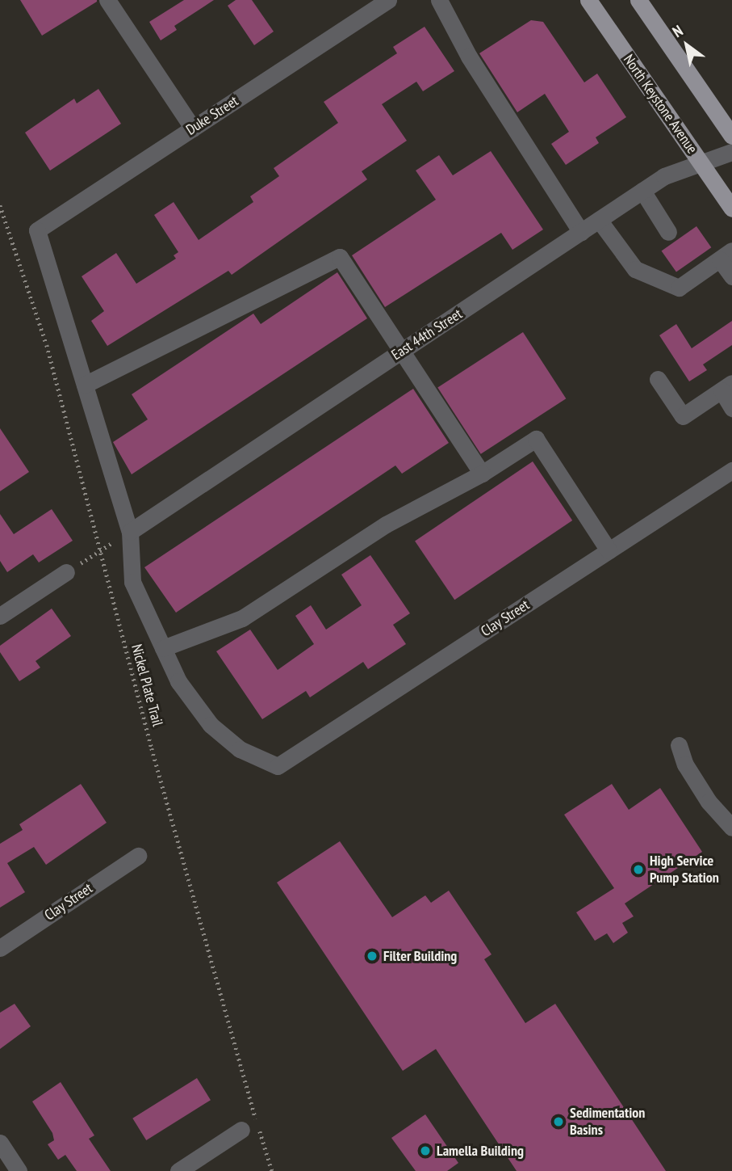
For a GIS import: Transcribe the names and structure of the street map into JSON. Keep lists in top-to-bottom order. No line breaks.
{"streets":{"main road":["North Keystone Avenue"],"street":["Duke Street","East 44th Street","Clay Street"],"path":["Nickel Plate Trail"]},"crossings":[["North Keystone Avenue","East 44th Street"]],"places":["High Service Pump Station","Filter Building","Sedimentation Basins","Lamella Building"],"north":"top left"}
